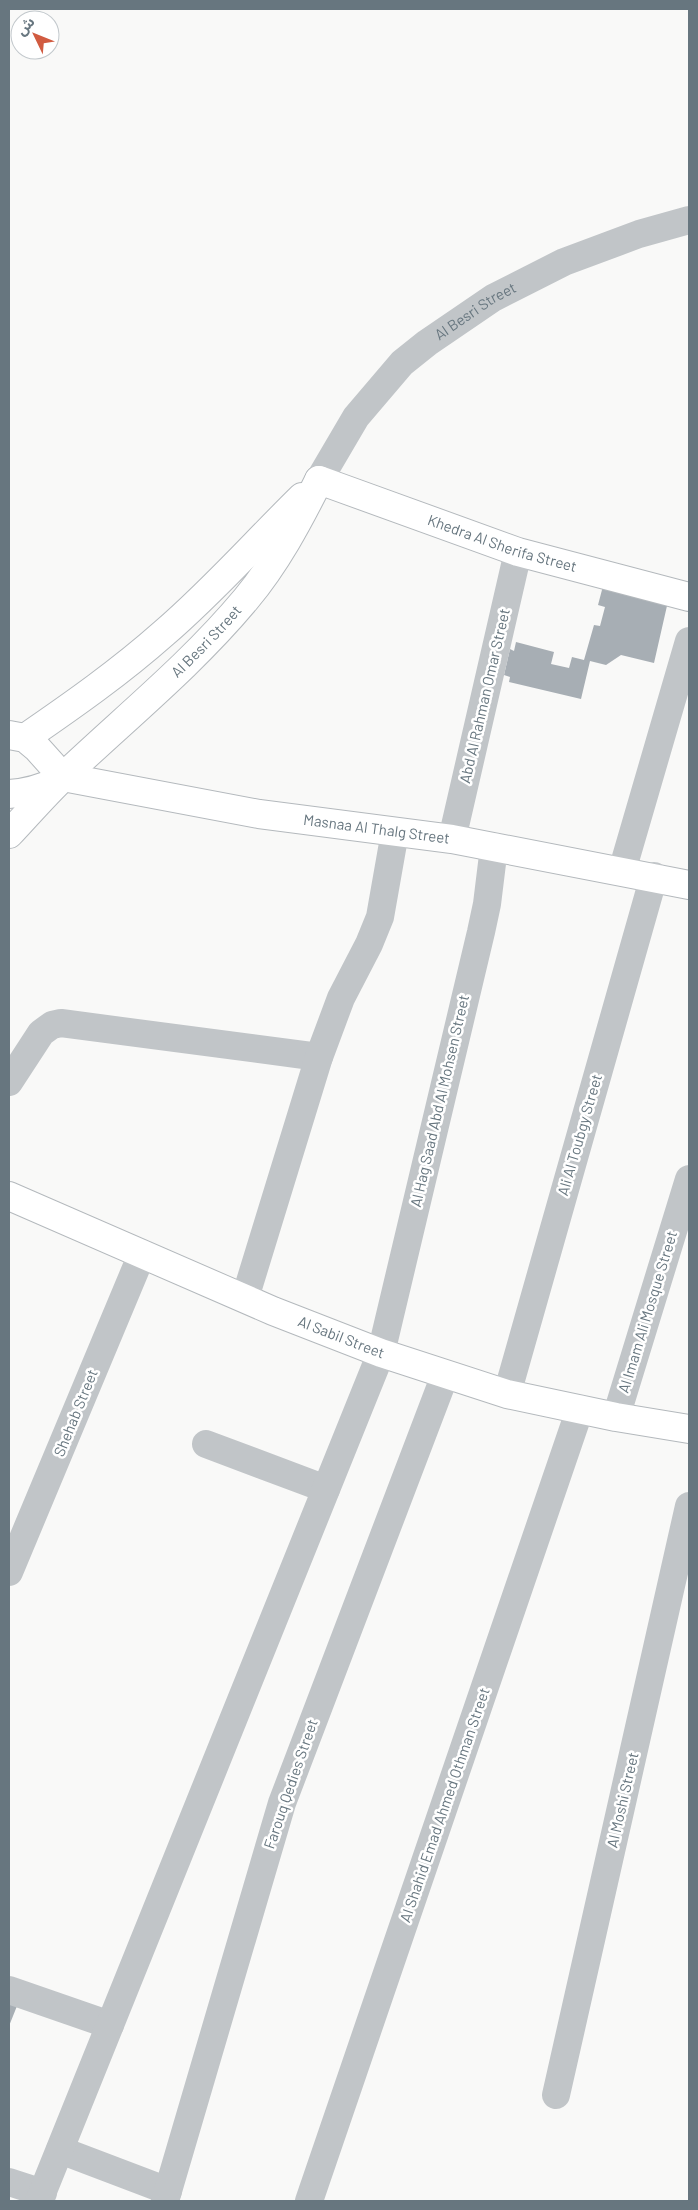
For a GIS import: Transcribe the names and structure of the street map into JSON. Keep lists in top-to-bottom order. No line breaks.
{"streets":{"street":["Al Besri Street","Khedra Al Sherifa Street","Abd Al Rahman Omar Street","Masnaa Al Thalg Street","Al Hag Saad Abd Al Mohsen Street","Ali Al Toubgy Street","Al Imam Ali Mosque Street","Al Sabil Street","Shehab Street","Farouq Qedies Street","Al Moshi Street","Al Shahid Emad Ahmed Othman Street"]},"crossings":[["Al Besri Street","Khedra Al Sherifa Street"],["Al Besri Street","Masnaa Al Thalg Street"],["Khedra Al Sherifa Street","Abd Al Rahman Omar Street"],["Abd Al Rahman Omar Street","Masnaa Al Thalg Street"],["Masnaa Al Thalg Street","Al Hag Saad Abd Al Mohsen Street"],["Masnaa Al Thalg Street","Ali Al Toubgy Street"],["Al Hag Saad Abd Al Mohsen Street","Al Sabil Street"],["Ali Al Toubgy Street","Al Sabil Street"],["Al Imam Ali Mosque Street","Al Sabil Street"],["Al Sabil Street","Shehab Street"],["Al Sabil Street","Farouq Qedies Street"],["Al Sabil Street","Al Shahid Emad Ahmed Othman Street"]],"north":"top left"}
